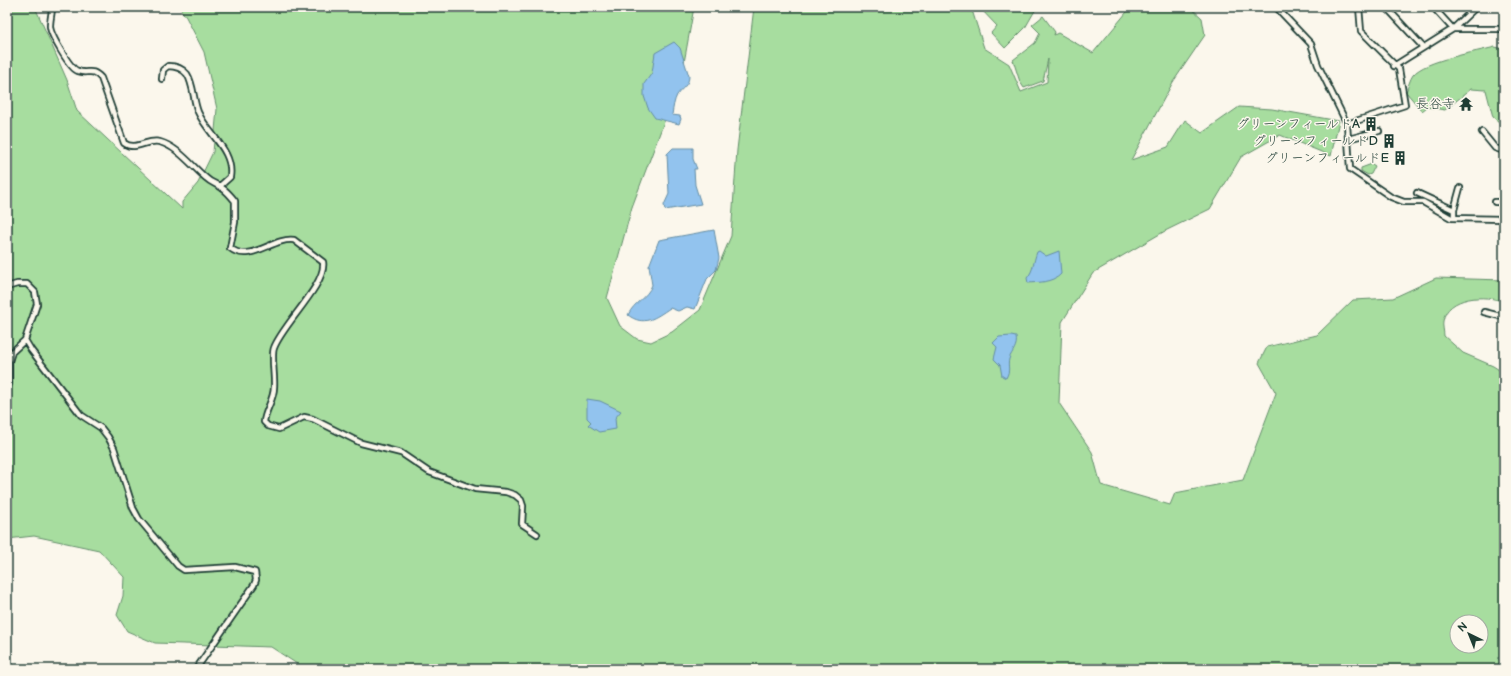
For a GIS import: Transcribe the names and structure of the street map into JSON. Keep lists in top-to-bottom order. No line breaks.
{"places":{"temple":["長谷寺"],"building":["グリーンフィールドA","グリーンフィールドD","グリーンフィールドE"]},"north":"top left"}
